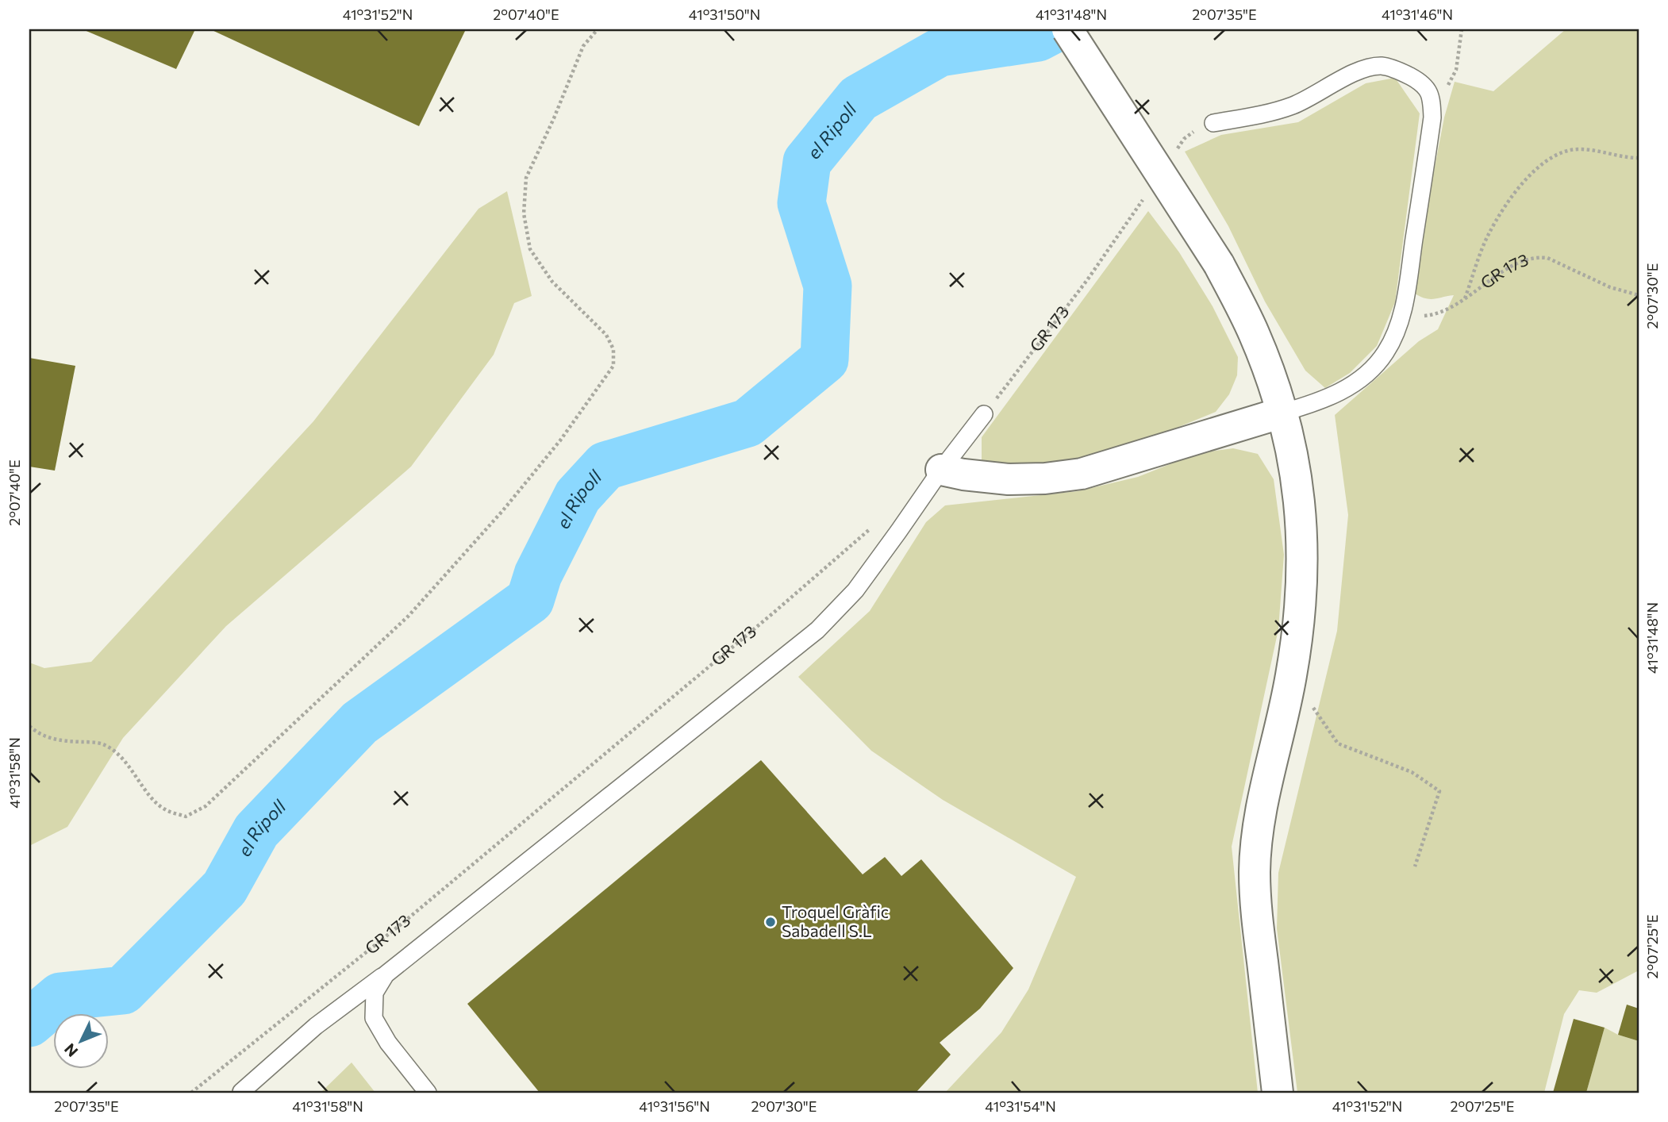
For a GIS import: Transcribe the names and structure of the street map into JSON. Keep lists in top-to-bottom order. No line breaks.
{"streets":{"path":["GR 173"]},"water":["el Ripoll"],"places":["Troquel Gràfic Sabadell S.L"],"north":"bottom left","coordinates":["41°31'52\"N","2°07'40\"E","41°31'50\"N","41°31'48\"N","2°07'35\"E","41°31'46\"N","2°07'30\"E","41°31'58\"N","2°07'25\"E","41°31'56\"N","41°31'54\"N"]}
